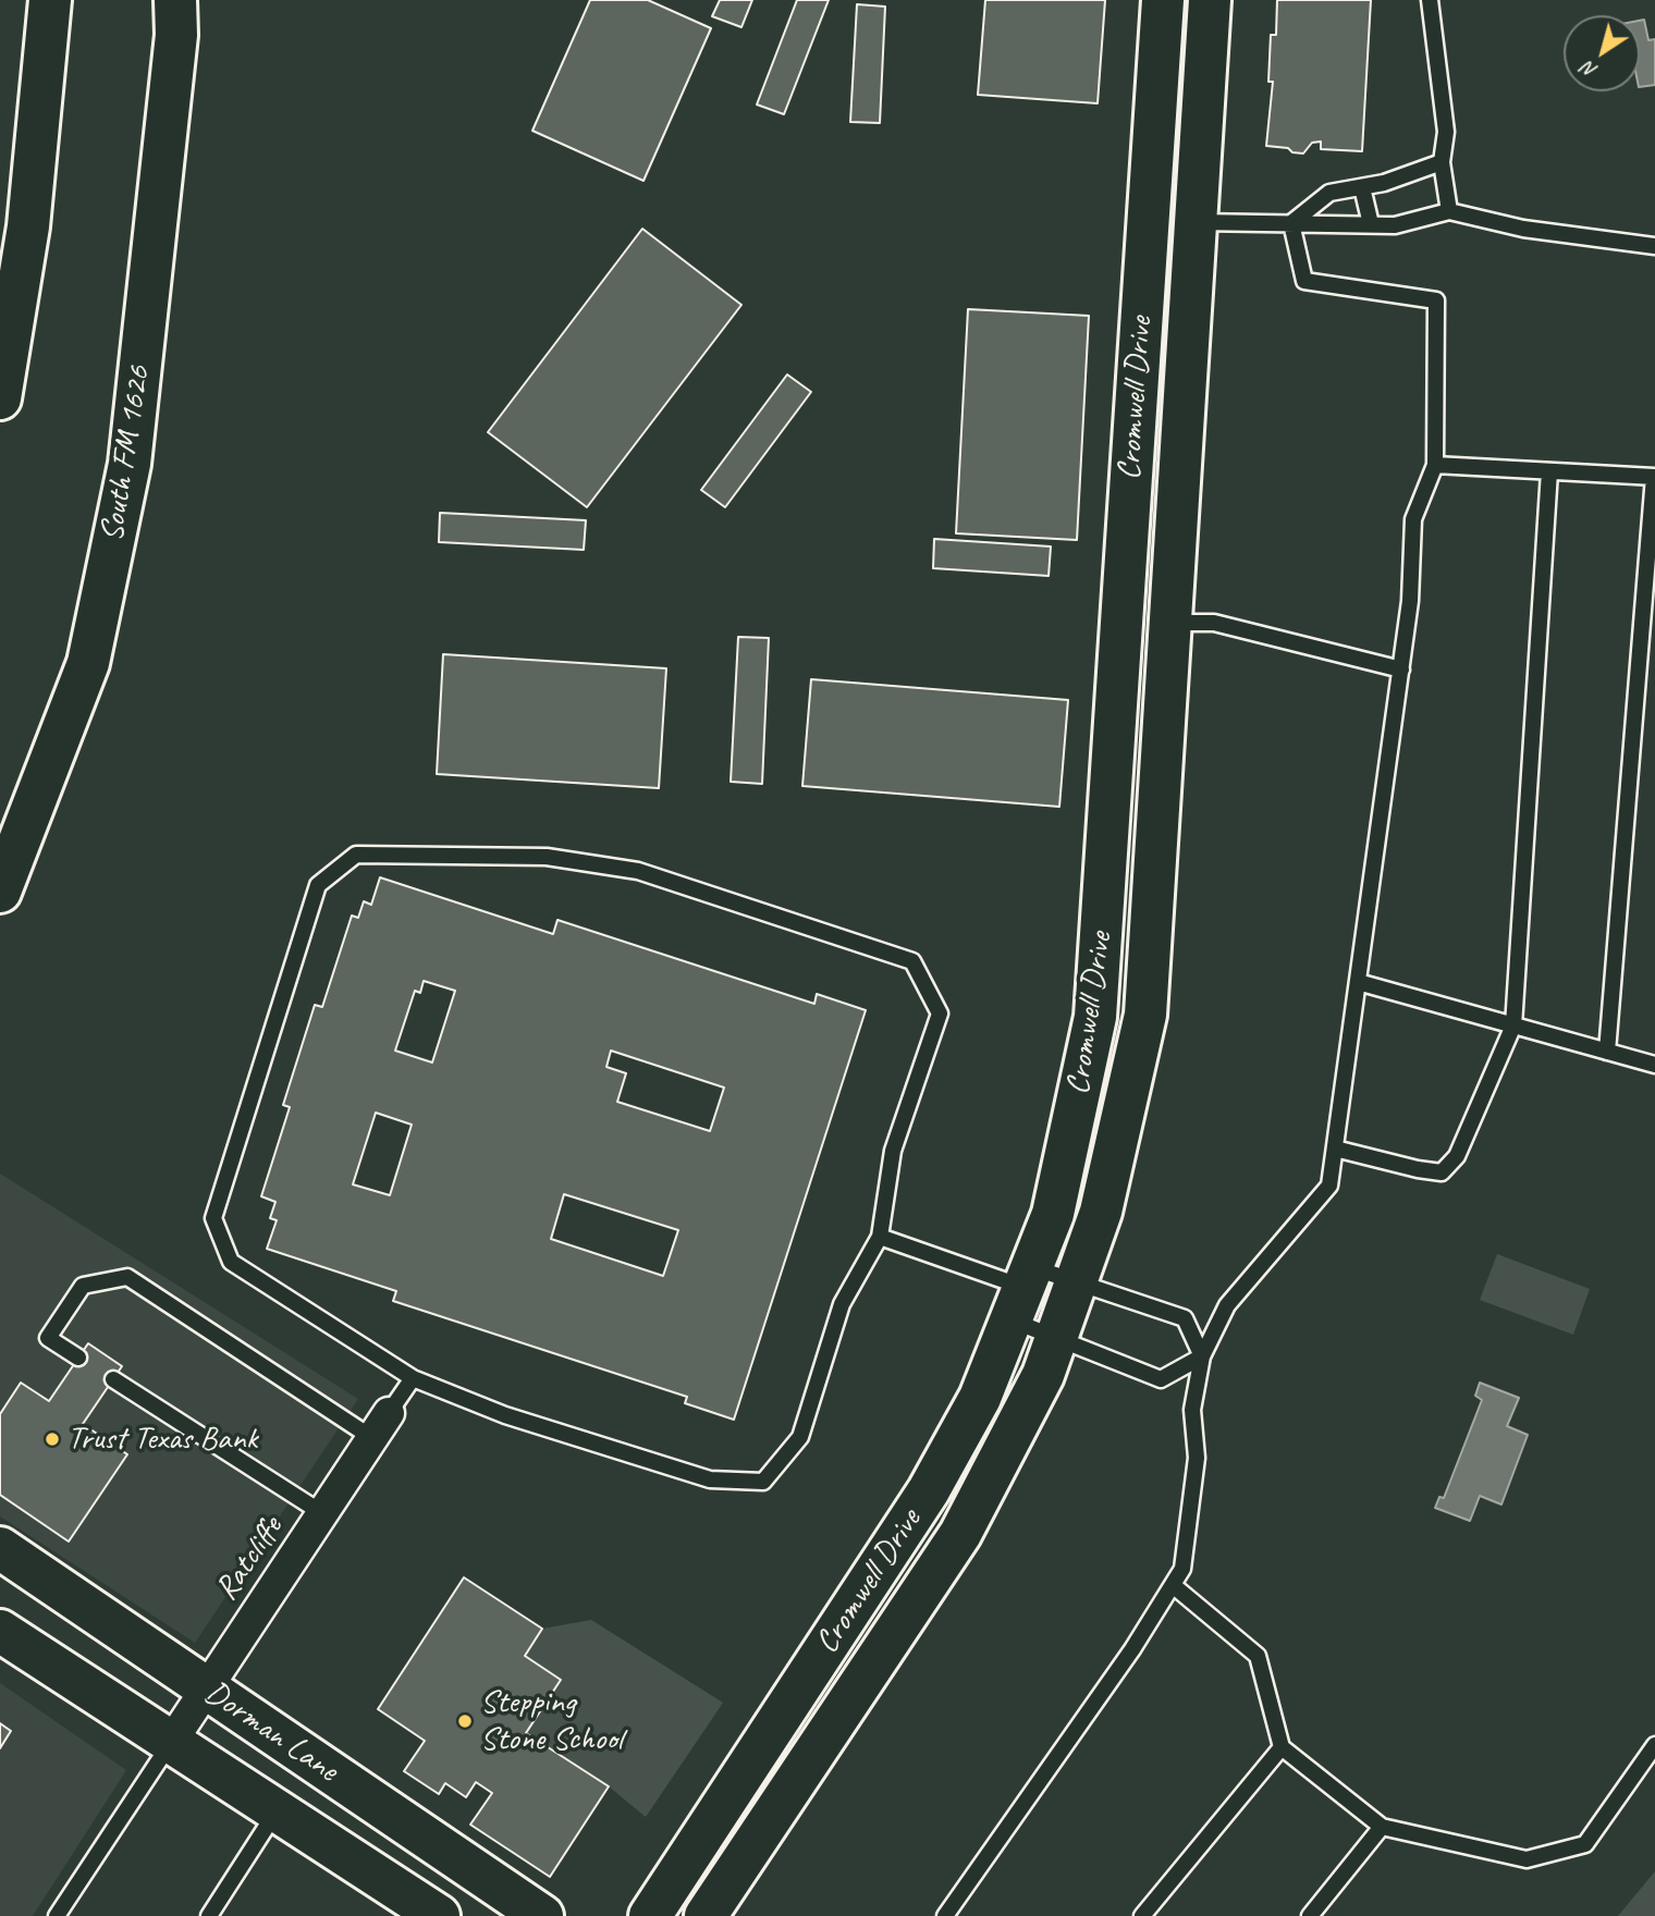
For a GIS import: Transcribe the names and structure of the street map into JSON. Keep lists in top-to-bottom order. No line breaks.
{"streets":{"street":["Cromwell Drive","South FM 1626","Ratcliffe","Dorman Lane"]},"crossings":[["Ratcliffe","Dorman Lane"]],"places":["Trust Texas Bank","Stepping Stone School"],"north":"bottom left"}
